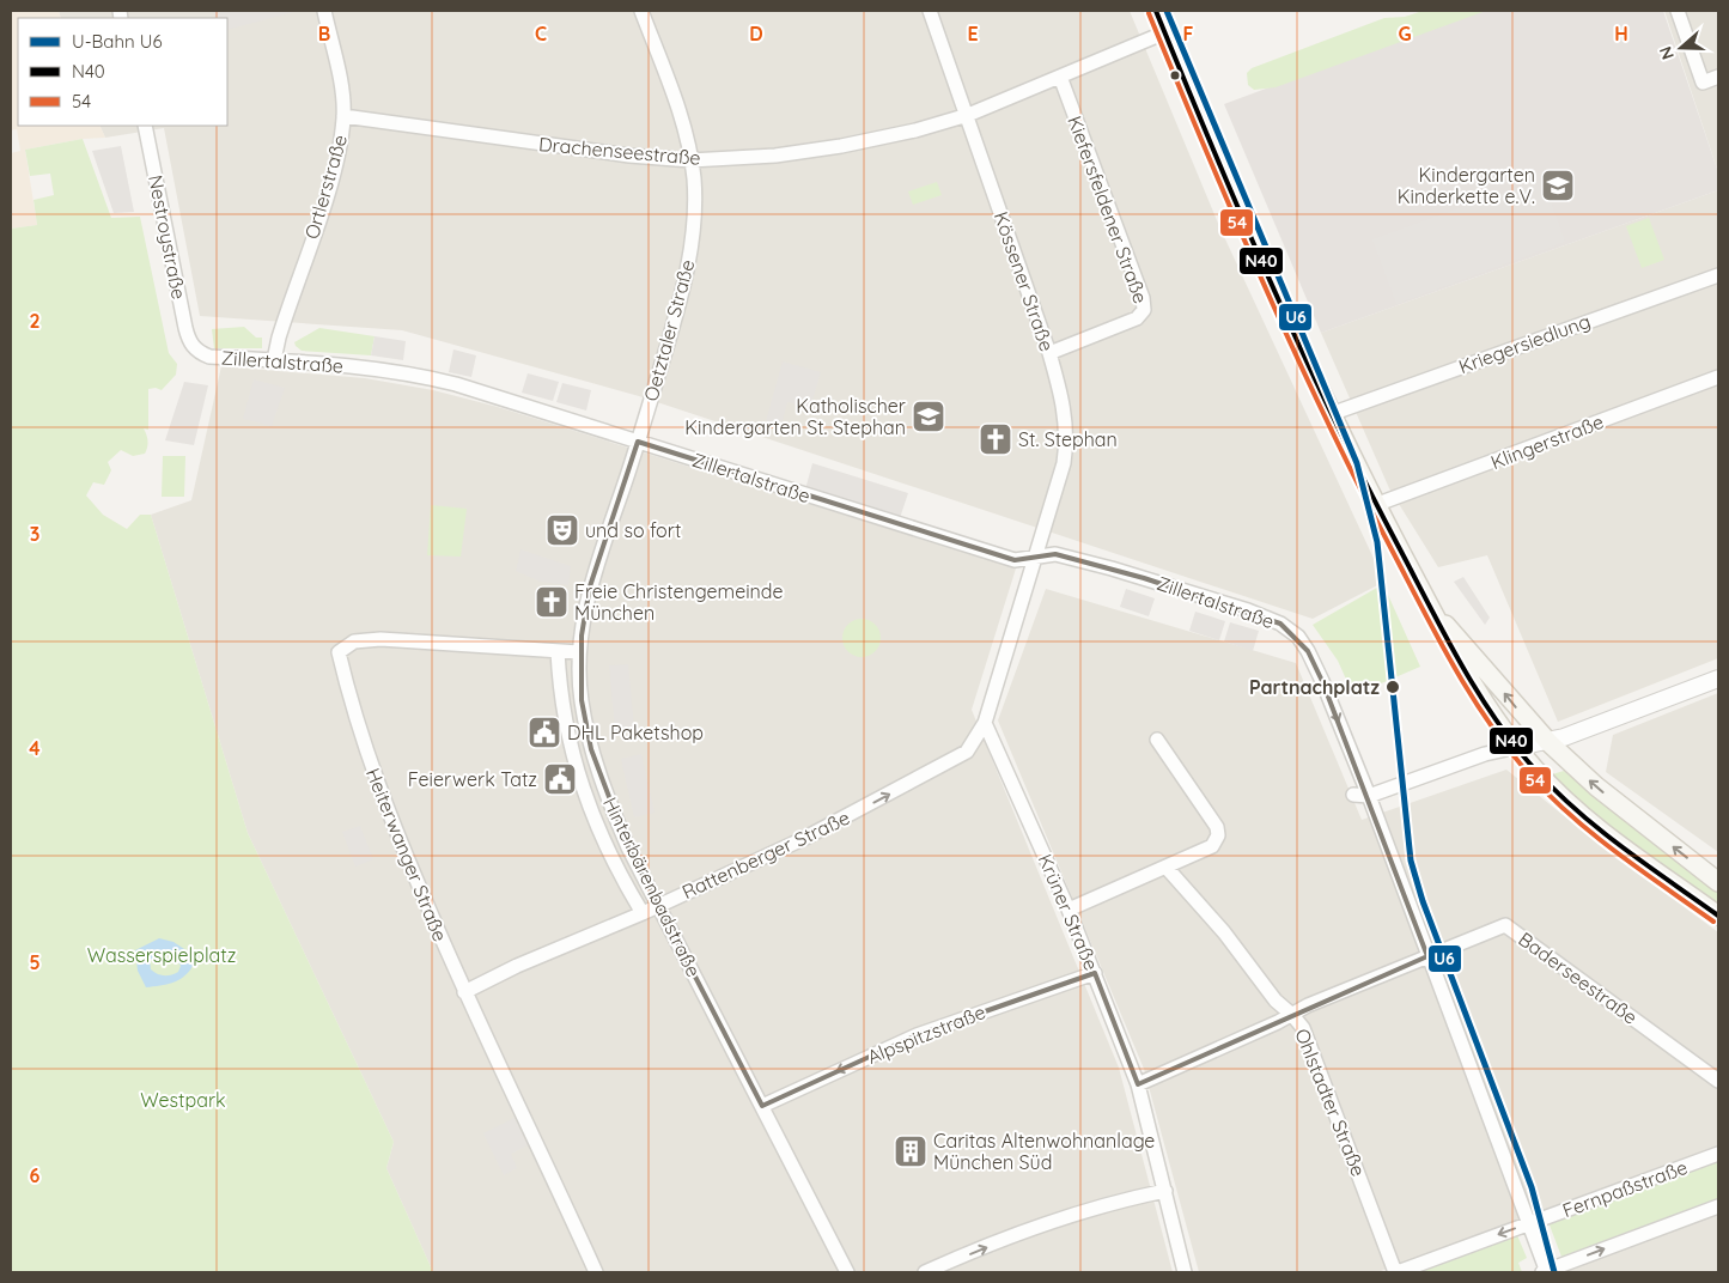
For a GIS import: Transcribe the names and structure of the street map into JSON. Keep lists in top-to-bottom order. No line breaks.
{"streets":{"street":["Drachenseestraße","Ortlerstraße","Kiefersfeldener Straße","Nestroystraße","Kössener Straße","Oetztaler Straße","Kriegersiedlung","Zillertalstraße","Klingerstraße","Heiterwanger Straße","Rattenberger Straße","Hinterbärenbadstraße","Krüner Straße","Baderseestraße","Alpspitzstraße","Ohlstadter Straße","Fernpaßstraße"]},"crossings":[["Drachenseestraße","Ortlerstraße"],["Drachenseestraße","Kiefersfeldener Straße"],["Drachenseestraße","Kössener Straße"],["Drachenseestraße","Oetztaler Straße"],["Ortlerstraße","Zillertalstraße"],["Kiefersfeldener Straße","Kössener Straße"],["Nestroystraße","Zillertalstraße"],["Kössener Straße","Zillertalstraße"],["Oetztaler Straße","Zillertalstraße"],["Oetztaler Straße","Hinterbärenbadstraße"],["Zillertalstraße","Hinterbärenbadstraße"],["Heiterwanger Straße","Rattenberger Straße"],["Heiterwanger Straße","Hinterbärenbadstraße"],["Rattenberger Straße","Hinterbärenbadstraße"],["Rattenberger Straße","Krüner Straße"],["Hinterbärenbadstraße","Alpspitzstraße"],["Krüner Straße","Alpspitzstraße"],["Ohlstadter Straße","Fernpaßstraße"]],"one_way":["Rattenberger Straße","Alpspitzstraße","Fernpaßstraße"],"parks":["Wasserspielplatz","Westpark"],"places":{"school or university":["Kindergarten Kinderkette e.V.","Katholischer Kindergarten St. Stephan"],"church":["St. Stephan","Freie Christengemeinde München"],"theatre":["und so fort"],"other":["Partnachplatz"],"public building":["DHL Paketshop","Feierwerk Tatz"],"building":["Caritas Altenwohnanlage München Süd"]},"lines":["metro line U6","transit line N40","transit line 54"],"legend":["U-Bahn U6","N40","54"],"north":"left","grid":{"columns":["B","C","D","E","F","G","H"],"rows":["2","3","4","5","6"]}}
